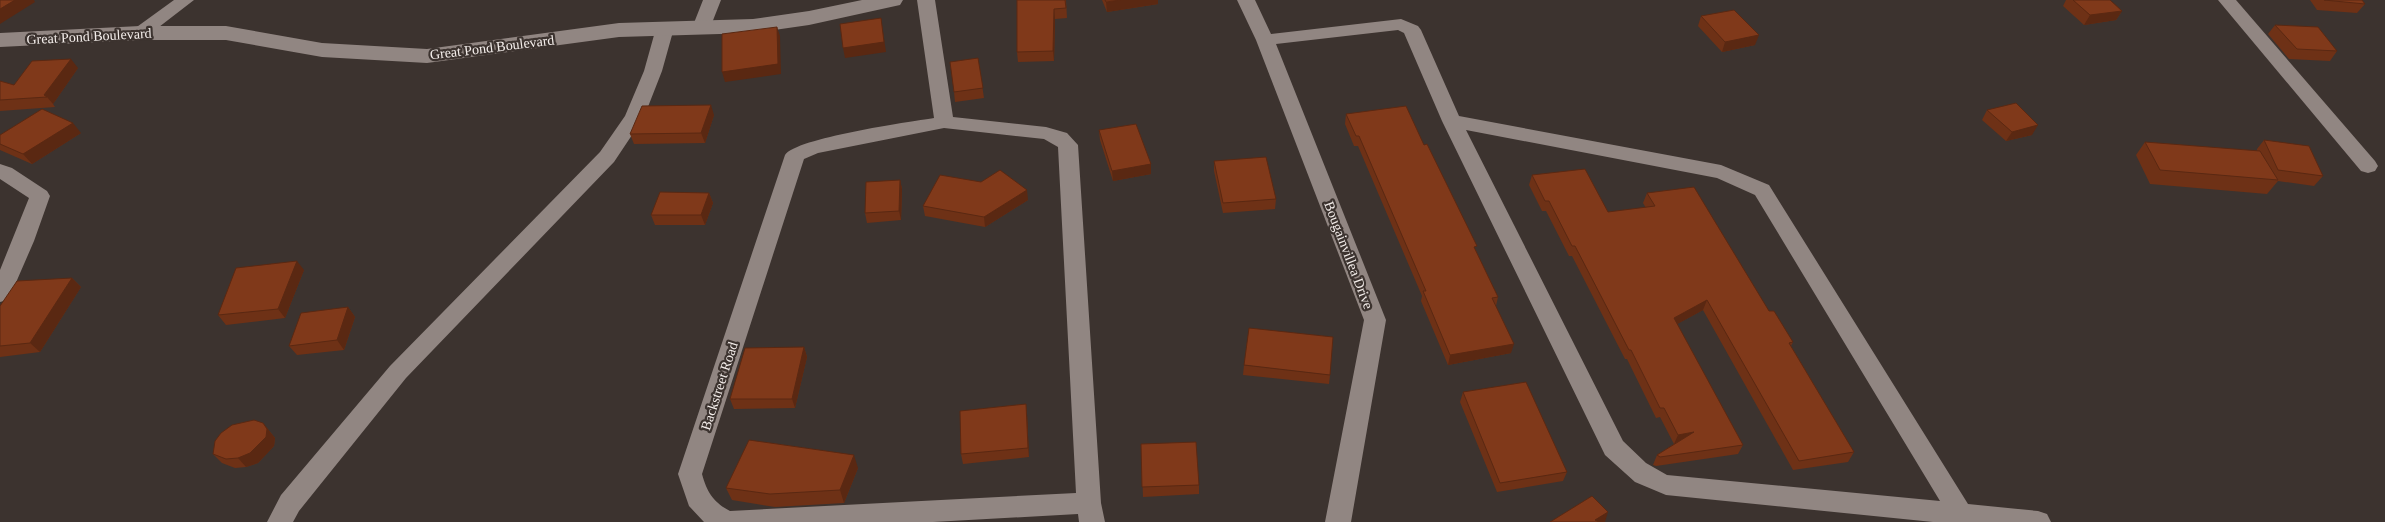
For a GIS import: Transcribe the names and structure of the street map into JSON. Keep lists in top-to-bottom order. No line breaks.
{"streets":{"street":["Great Pond Boulevard","Bougainvillea Drive","Backstreet Road"]}}
